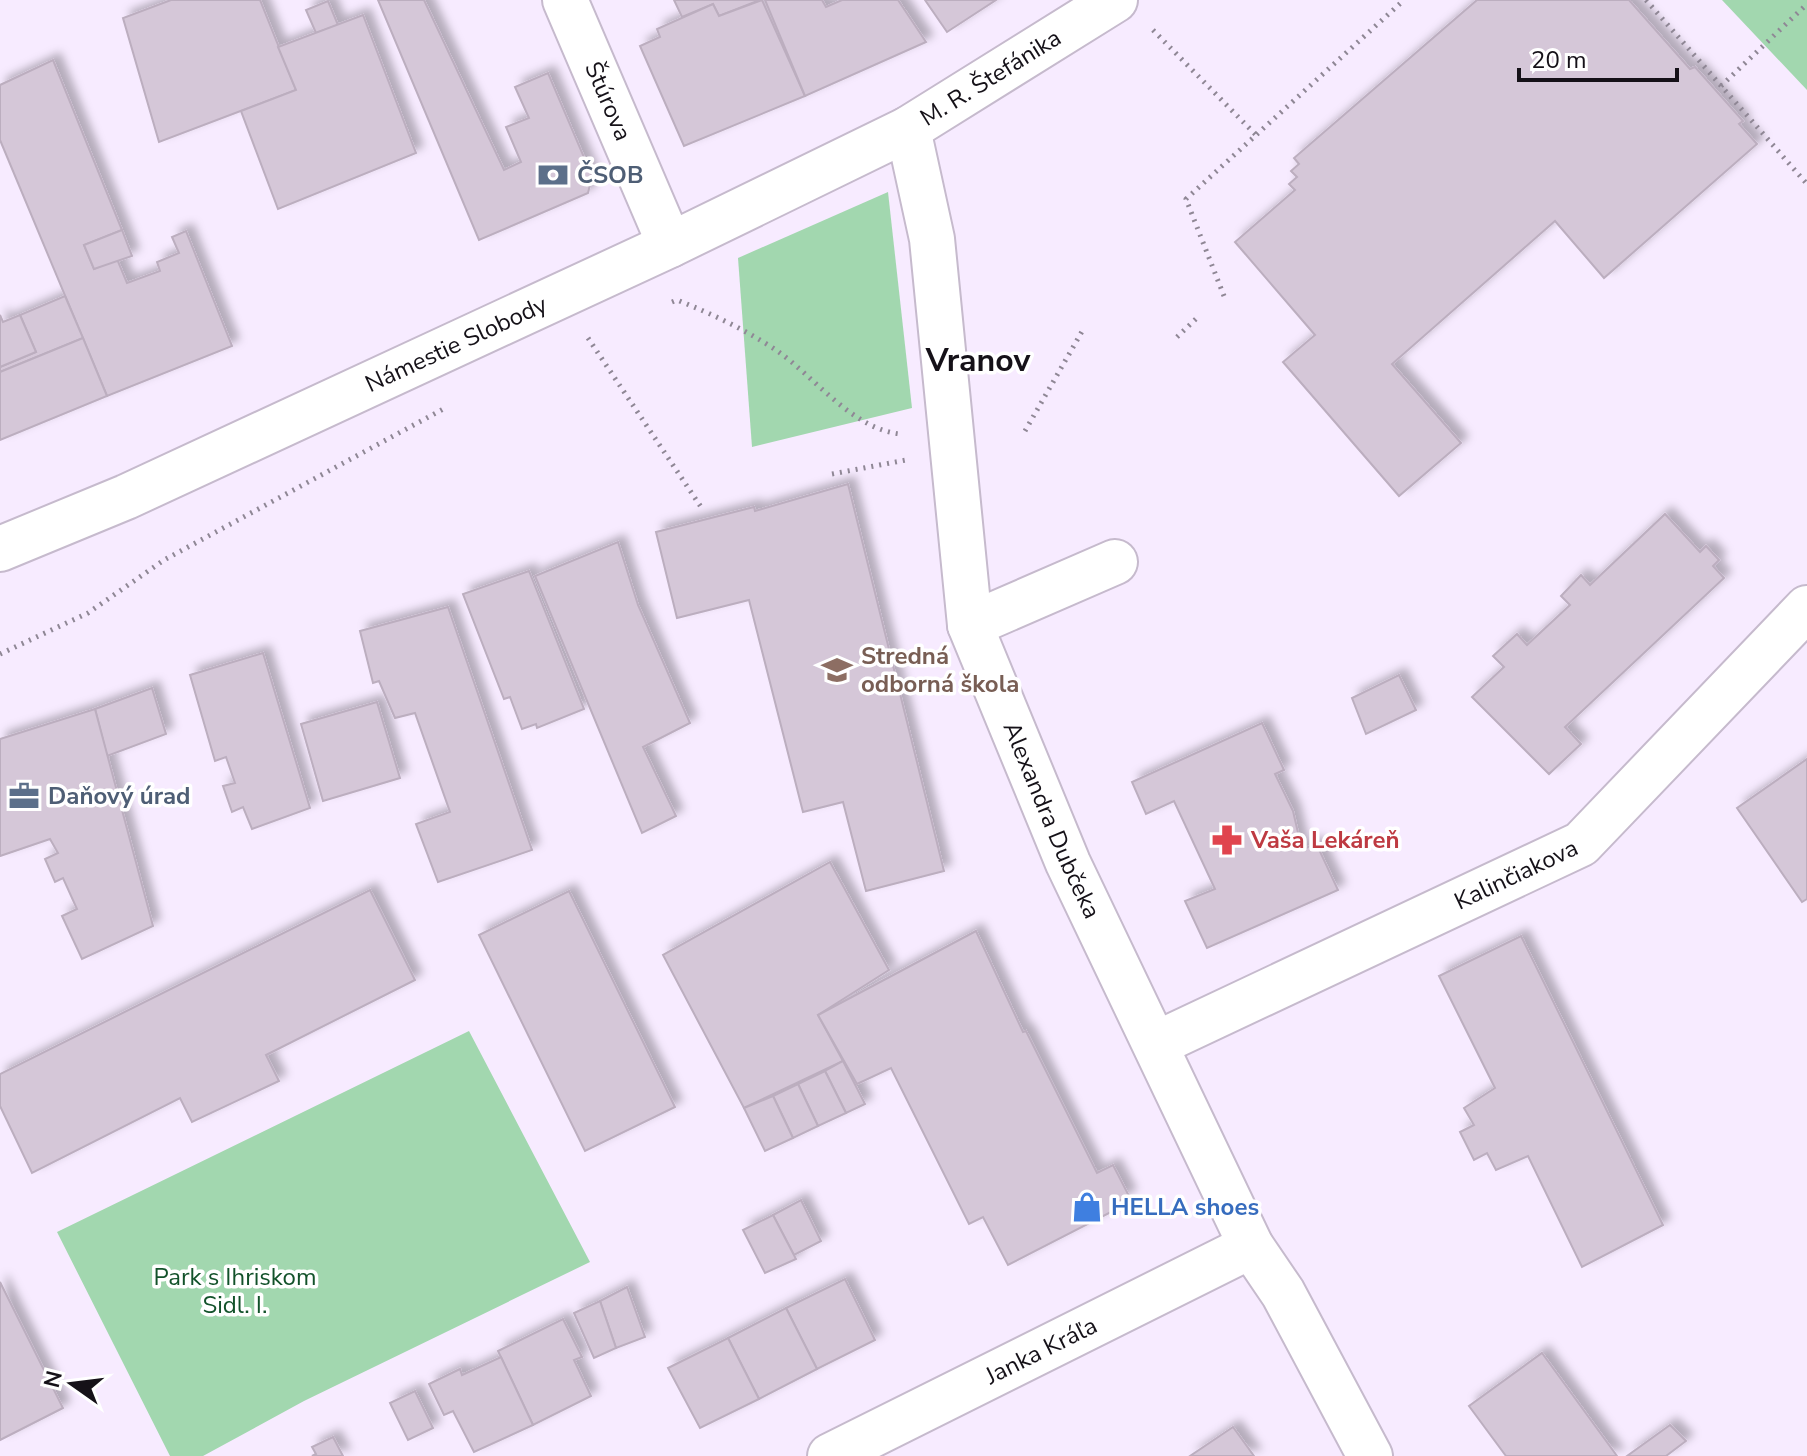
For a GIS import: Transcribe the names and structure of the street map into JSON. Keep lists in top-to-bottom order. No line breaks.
{"streets":{"street":["M. R. Štefánika","Štúrova","Námestie Slobody","Alexandra Dubčeka","Kalinčiakova","Janka Kráľa"]},"crossings":[["M. R. Štefánika","Námestie Slobody"],["M. R. Štefánika","Alexandra Dubčeka"],["Štúrova","Námestie Slobody"],["Námestie Slobody","Alexandra Dubčeka"],["Alexandra Dubčeka","Kalinčiakova"],["Alexandra Dubčeka","Janka Kráľa"]],"districts":["Vranov"],"parks":["Park s Ihriskom Sidl. I."],"places":{"bank":["ČSOB"],"school or university":["Stredná odborná škola"],"office":["Daňový úrad"],"pharmacy":["Vaša Lekáreň"],"shop":["HELLA shoes"]},"scale_bar":"20 m","north":"left"}
